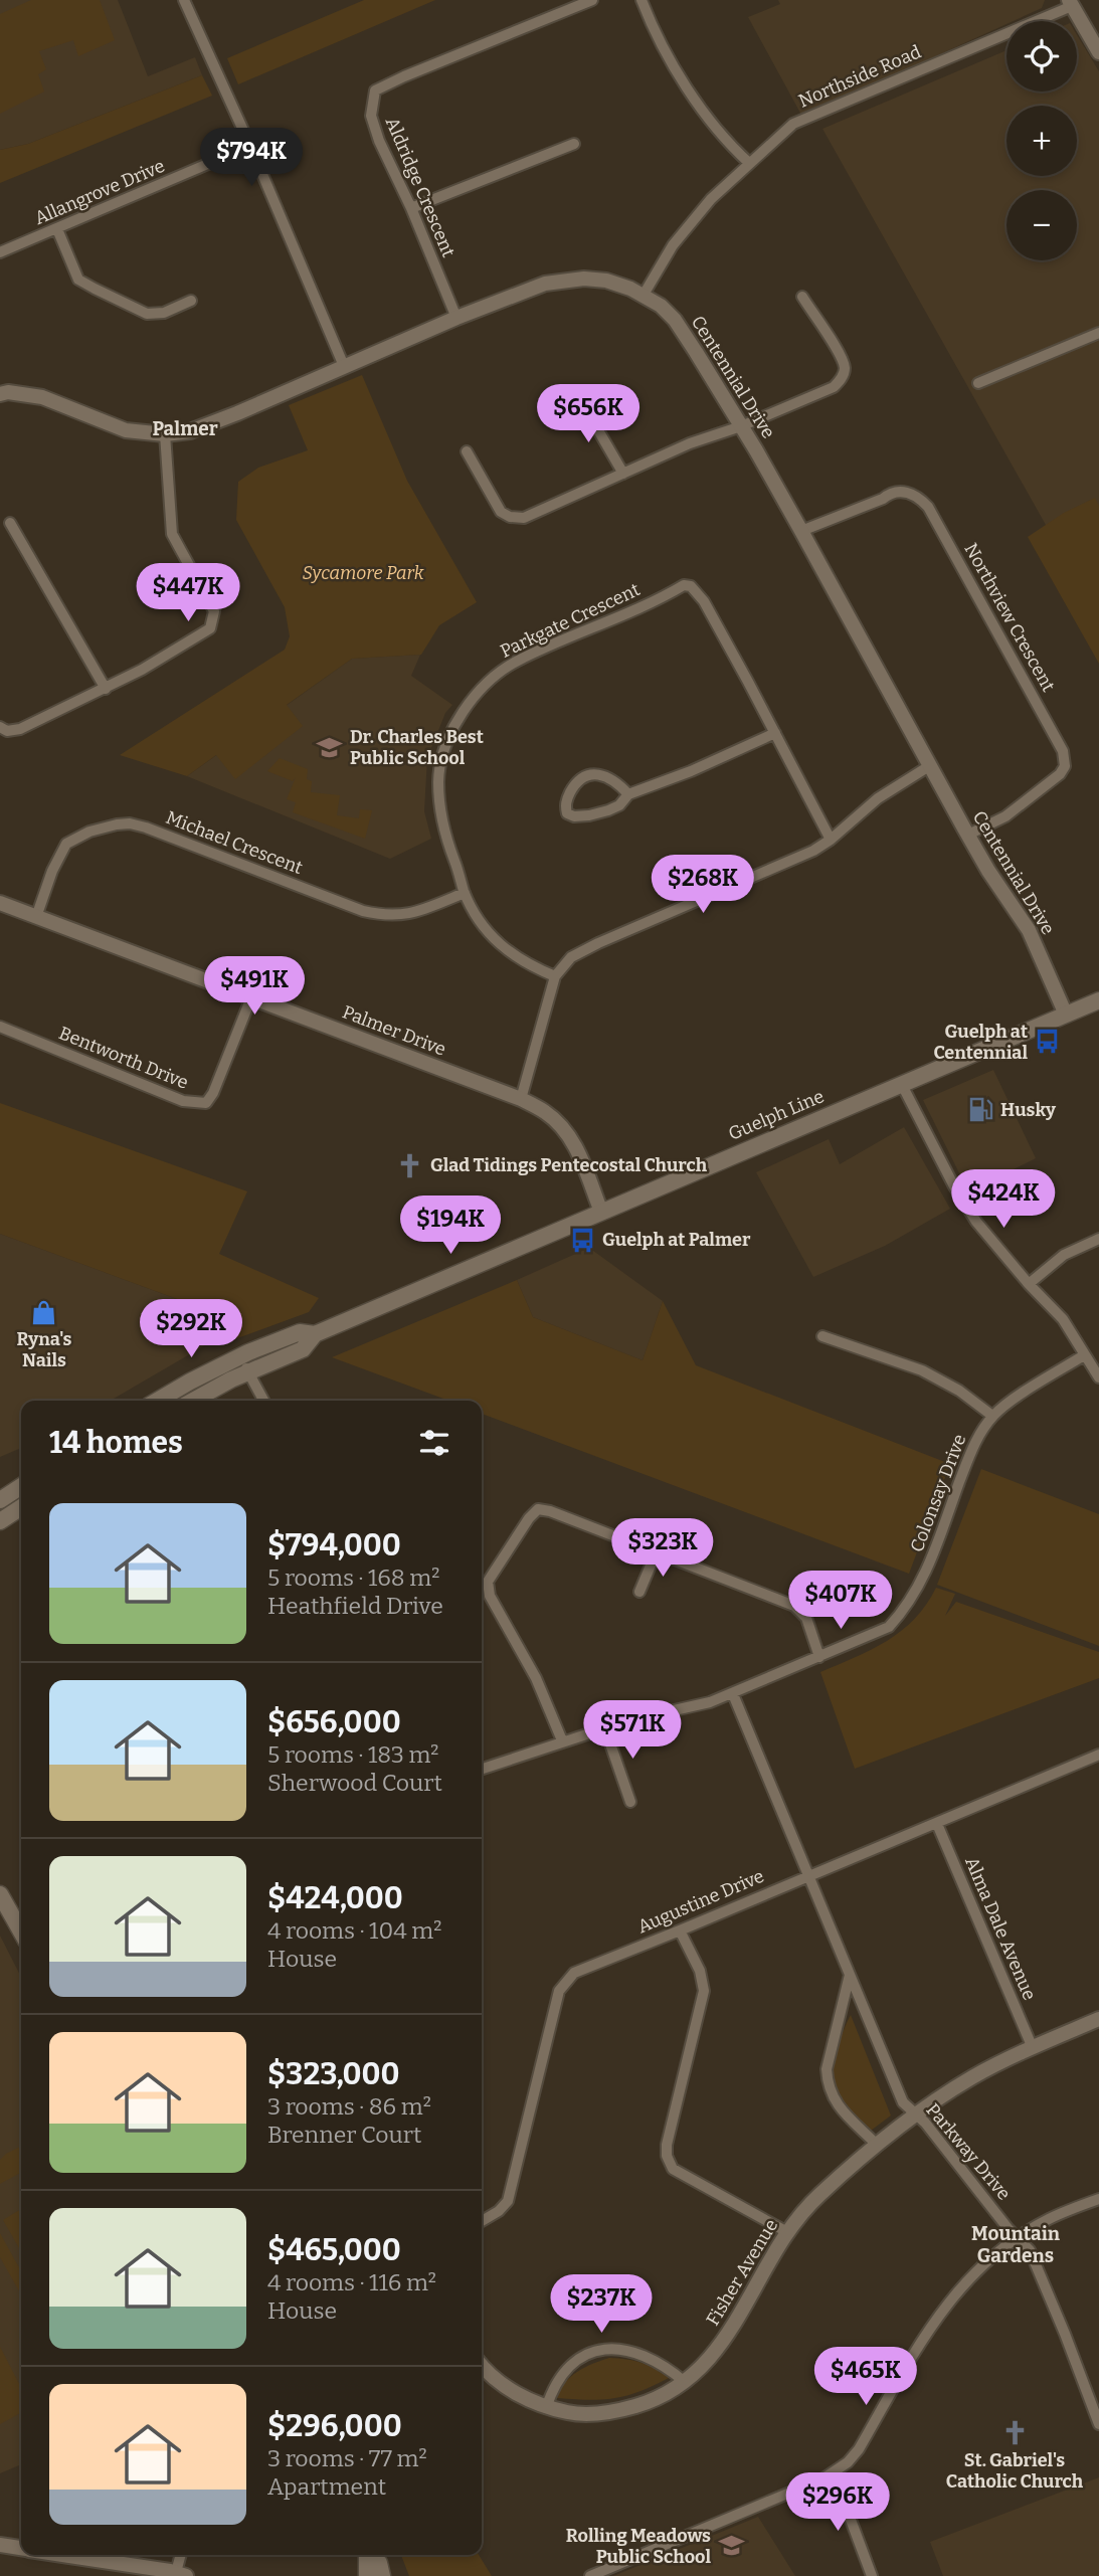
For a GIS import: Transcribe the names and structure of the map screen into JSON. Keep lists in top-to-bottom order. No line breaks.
{"streets":{"main road":["Guelph Line"],"street":["Northside Road","Aldridge Crescent","Allangrove Drive","Centennial Drive","Northview Crescent","Parkgate Crescent","Michael Crescent","Palmer Drive","Bentworth Drive","Colonsay Drive","Augustine Drive","Alma Dale Avenue","Parkway Drive","Fisher Avenue"]},"crossings":[["Northside Road","Centennial Drive"],["Aldridge Crescent","Centennial Drive"],["Centennial Drive","Northview Crescent"],["Centennial Drive","Guelph Line"],["Parkgate Crescent","Michael Crescent"],["Michael Crescent","Palmer Drive"],["Palmer Drive","Bentworth Drive"],["Palmer Drive","Guelph Line"],["Colonsay Drive","Parkway Drive"],["Augustine Drive","Alma Dale Avenue"],["Augustine Drive","Parkway Drive"],["Alma Dale Avenue","Fisher Avenue"],["Parkway Drive","Fisher Avenue"]],"districts":["Palmer","Mountain Gardens"],"parks":["Sycamore Park"],"places":{"school or university":["Dr. Charles Best Public School","Rolling Meadows Public School"],"bus stop":["Guelph at Centennial","Guelph at Palmer"],"fuel station":["Husky"],"church":["Glad Tidings Pentecostal Church","St. Gabriel's Catholic Church"],"shop":["Ryna's Nails"]},"page":{"map_buttons":["+","−"],"price":["$794K","$656K","$447K","$268K","$491K","$424K","$194K","$292K","$323K","$407K","$571K","$237K","$465K","$296K"],"heading":"14 homes","list":[{"name":"$794,000","note":"5 rooms · 168 m² · Heathfield Drive"},{"name":"$656,000","note":"5 rooms · 183 m² · Sherwood Court"},{"name":"$424,000","note":"4 rooms · 104 m² · House"},{"name":"$323,000","note":"3 rooms · 86 m² · Brenner Court"},{"name":"$465,000","note":"4 rooms · 116 m² · House"},{"name":"$296,000","note":"3 rooms · 77 m² · Apartment"}]}}
